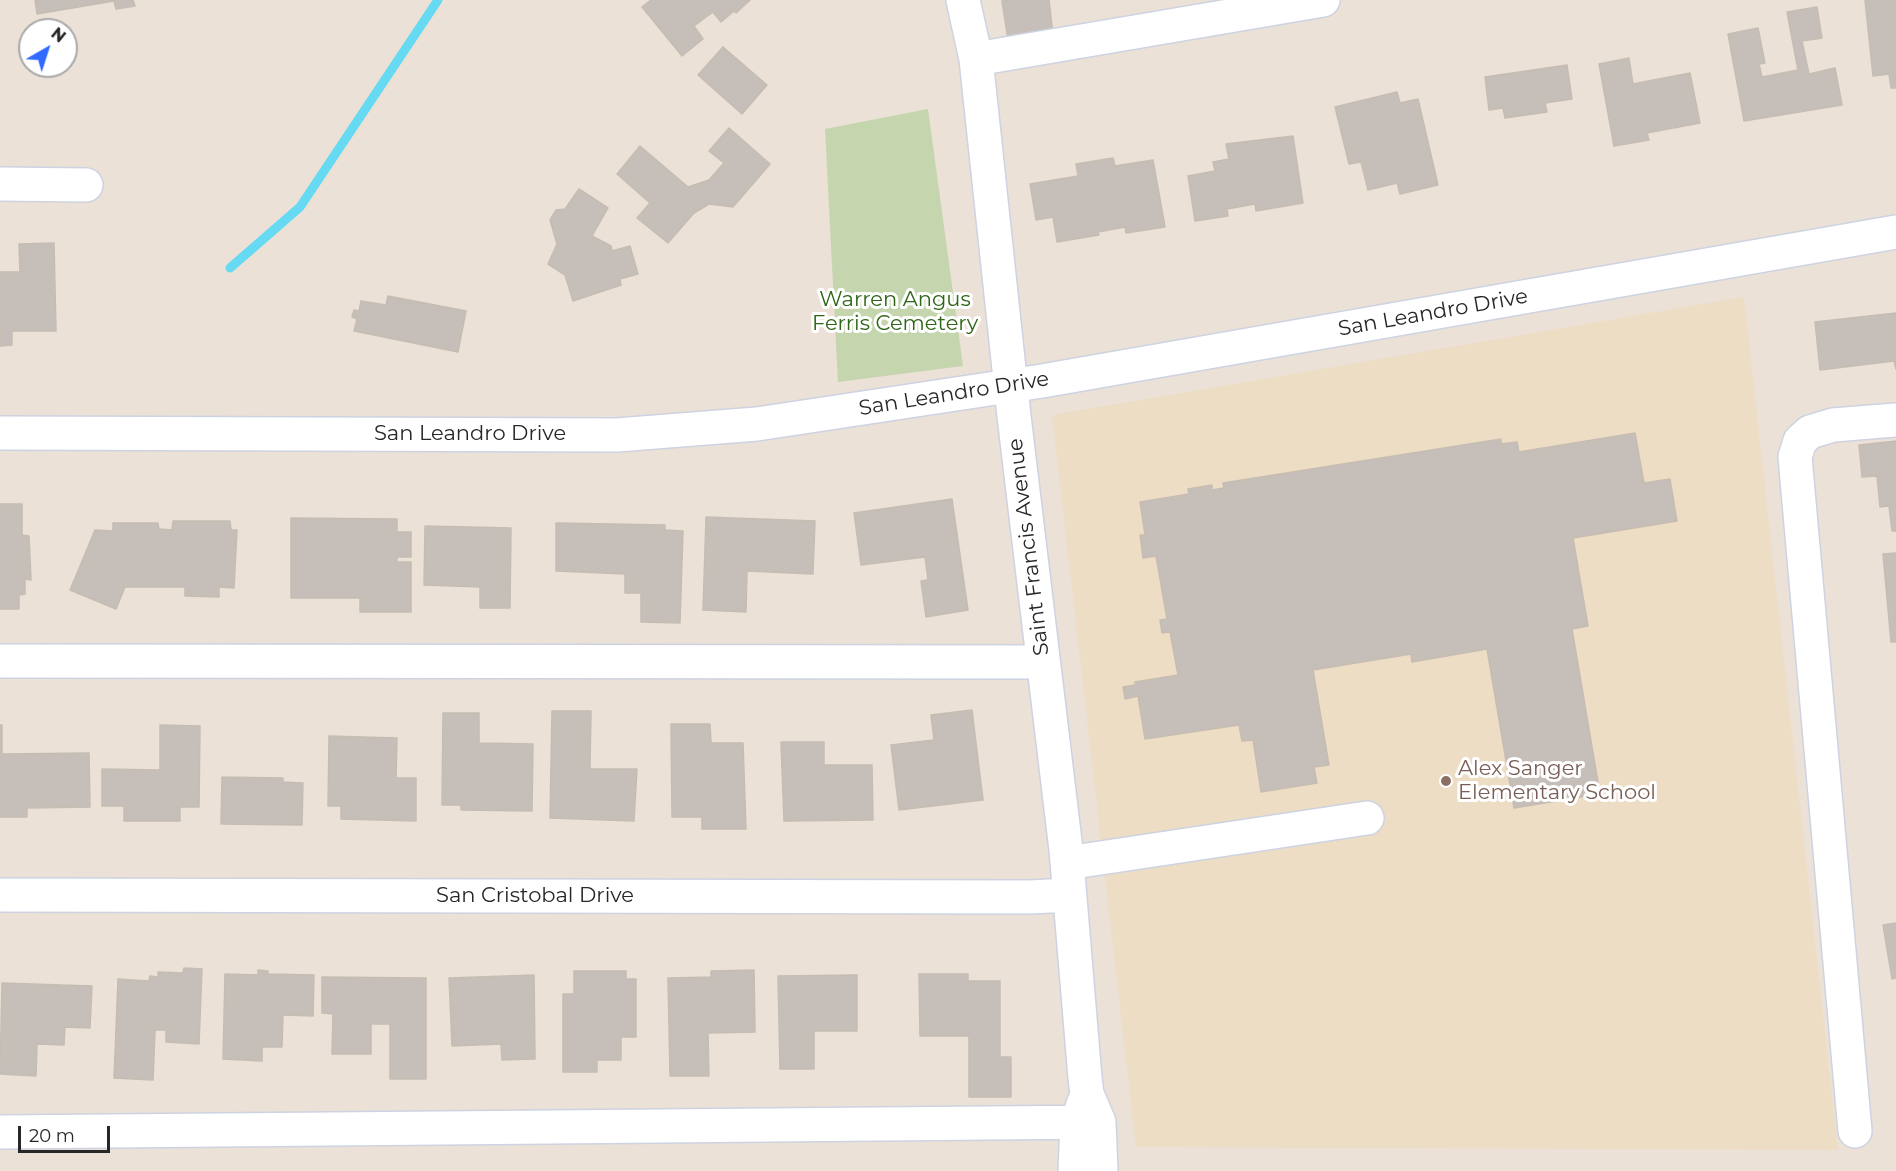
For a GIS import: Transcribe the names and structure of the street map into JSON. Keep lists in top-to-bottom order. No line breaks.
{"streets":{"street":["San Leandro Drive","Saint Francis Avenue","San Cristobal Drive"]},"crossings":[["San Leandro Drive","Saint Francis Avenue"],["Saint Francis Avenue","San Cristobal Drive"]],"parks":["Warren Angus Ferris Cemetery"],"places":["Alex Sanger Elementary School"],"scale_bar":"20 m","north":"top right"}
